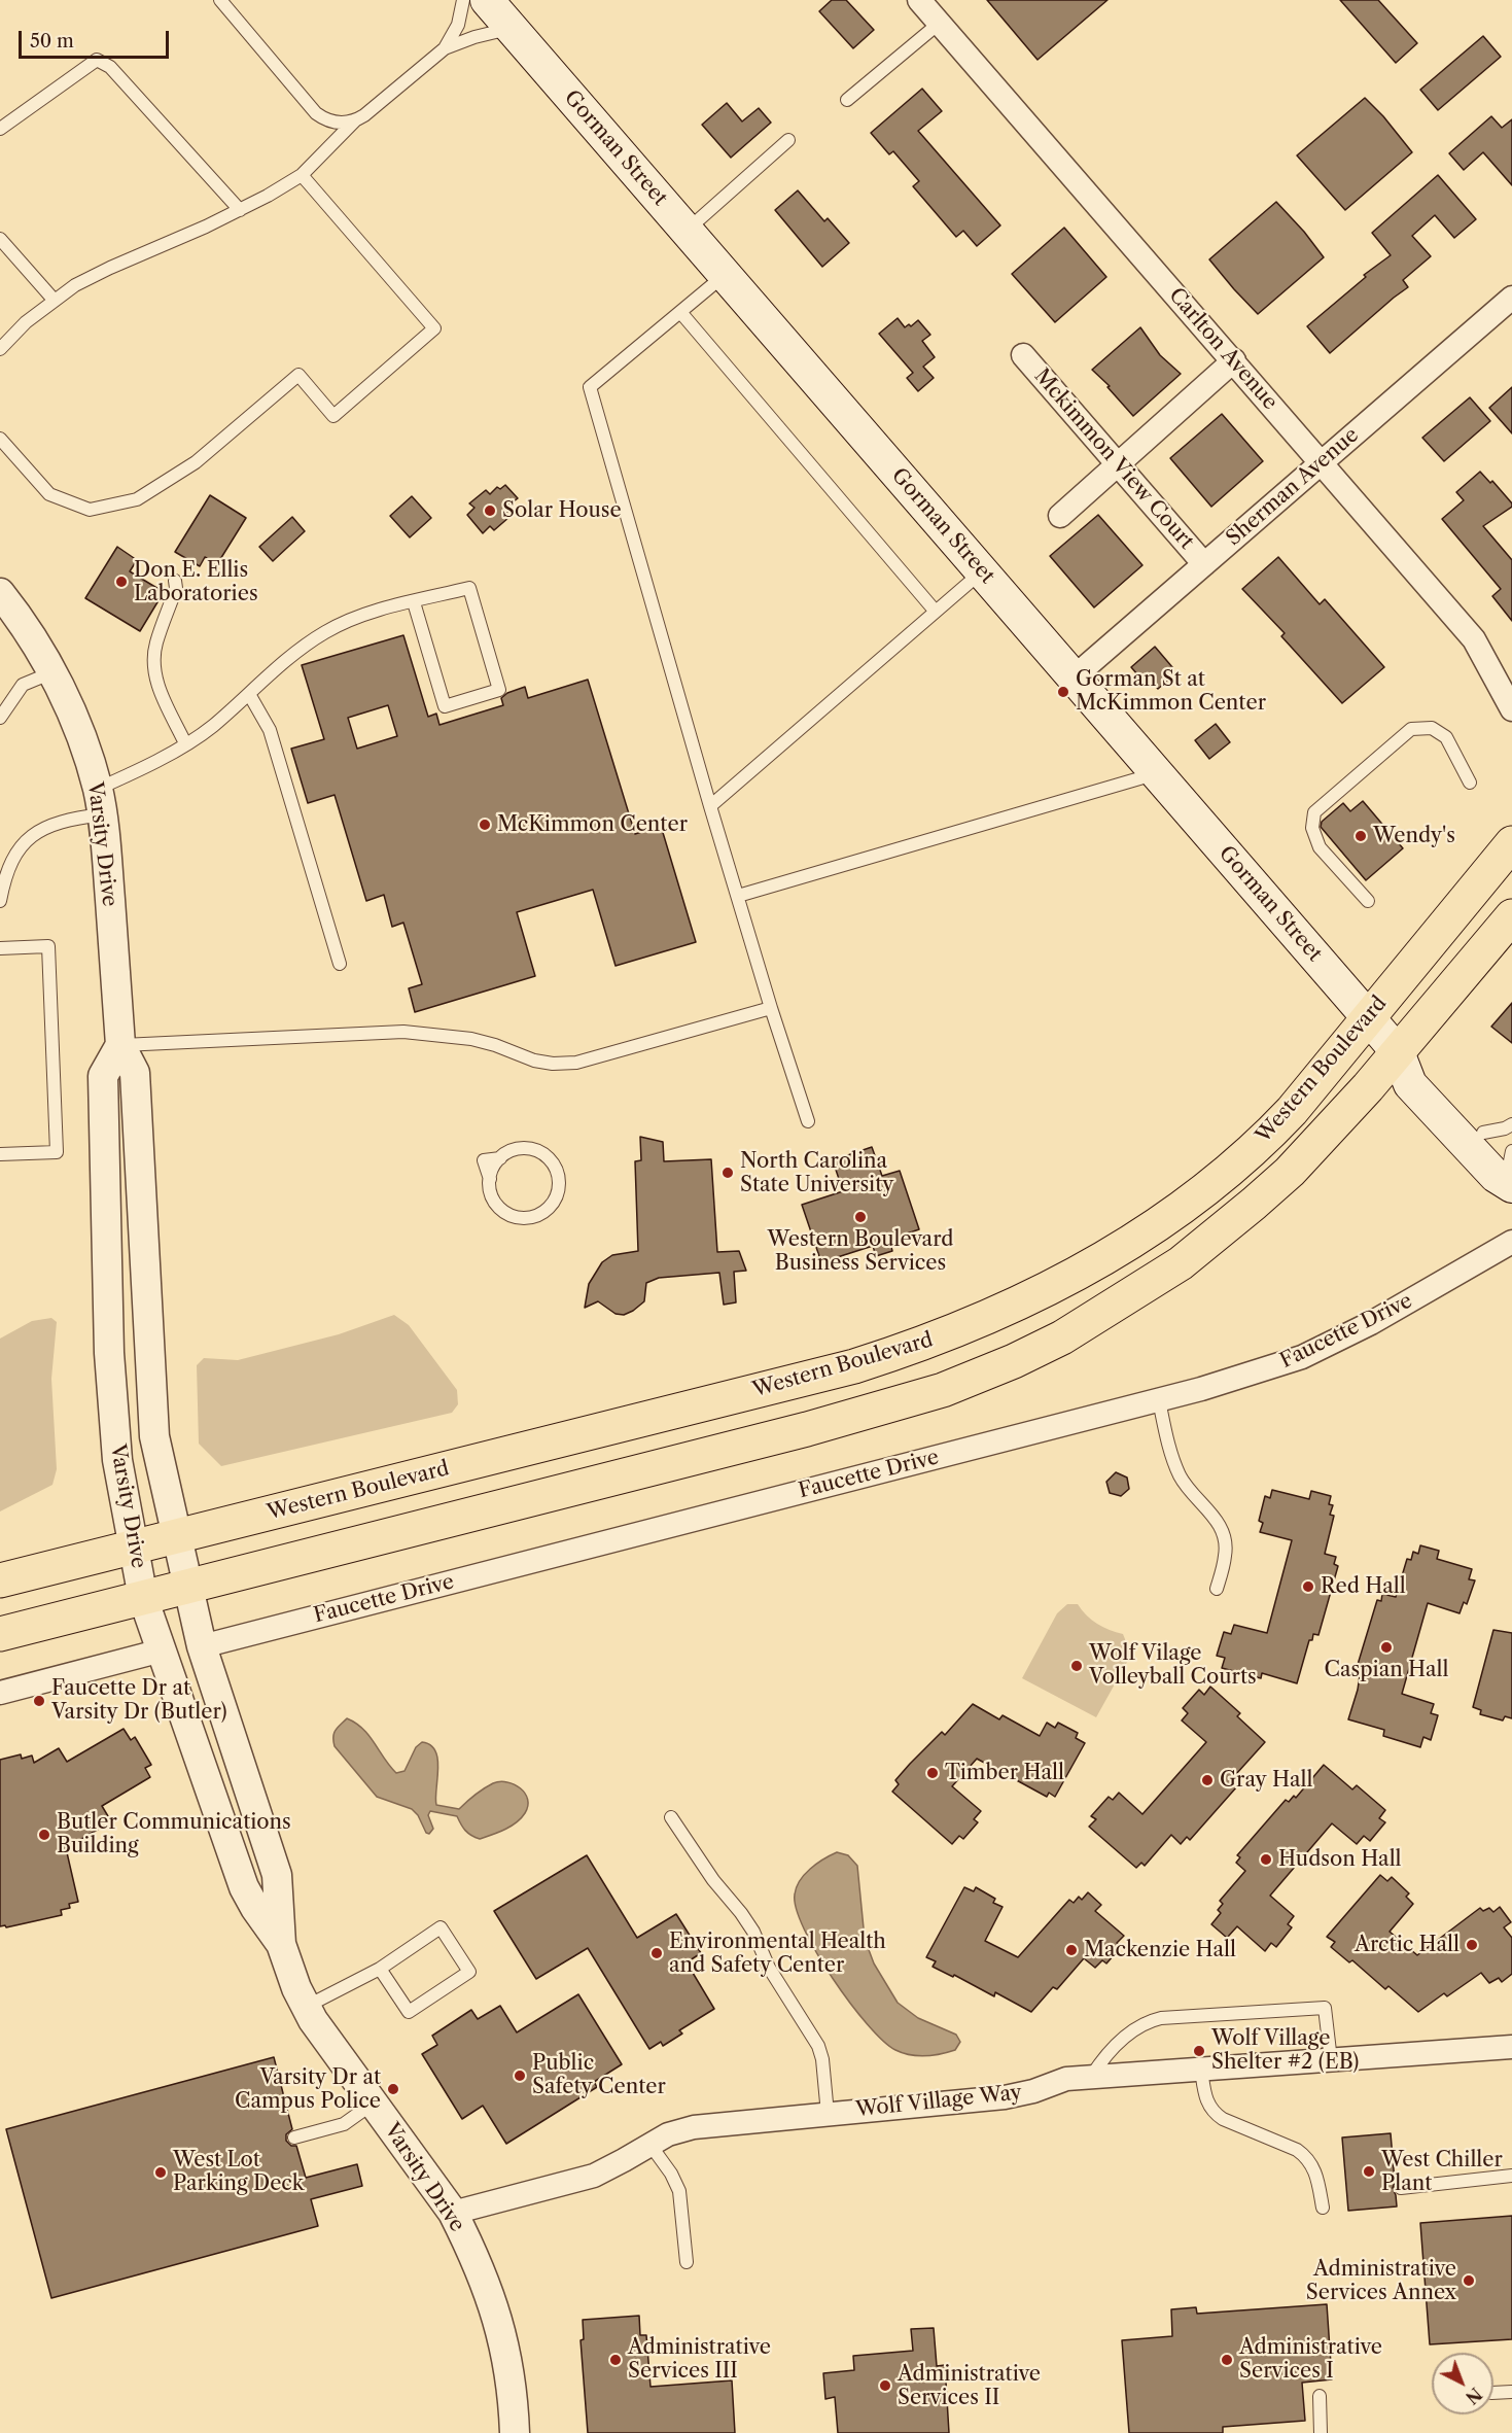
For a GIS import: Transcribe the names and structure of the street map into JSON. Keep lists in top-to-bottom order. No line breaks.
{"streets":{"main road":["Gorman Street","Western Boulevard"],"street":["Carlton Avenue","Mckimmon View Court","Sherman Avenue","Varsity Drive","Faucette Drive","Wolf Village Way"]},"crossings":[["Gorman Street","Sherman Avenue"],["Gorman Street","Western Boulevard"],["Carlton Avenue","Sherman Avenue"],["Mckimmon View Court","Sherman Avenue"],["Varsity Drive","Western Boulevard"],["Varsity Drive","Faucette Drive"],["Varsity Drive","Wolf Village Way"]],"places":["Solar House","Don E. Ellis Laboratories","Gorman St at McKimmon Center","McKimmon Center","Wendy's","North Carolina State University","Western Boulevard Business Services","Red Hall","Caspian Hall","Wolf Vilage Volleyball Courts","Faucette Dr at Varsity Dr (Butler)","Timber Hall","Gray Hall","Butler Communications Building","Hudson Hall","Arctic Hall","Mackenzie Hall","Environmental Health and Safety Center","Wolf Village Shelter #2 (EB)","Public Safety Center","Varsity Dr at Campus Police","West Chiller Plant","West Lot Parking Deck","Administrative Services Annex","Administrative Services III","Administrative Services I","Administrative Services II"],"scale_bar":"50 m","north":"bottom right"}
